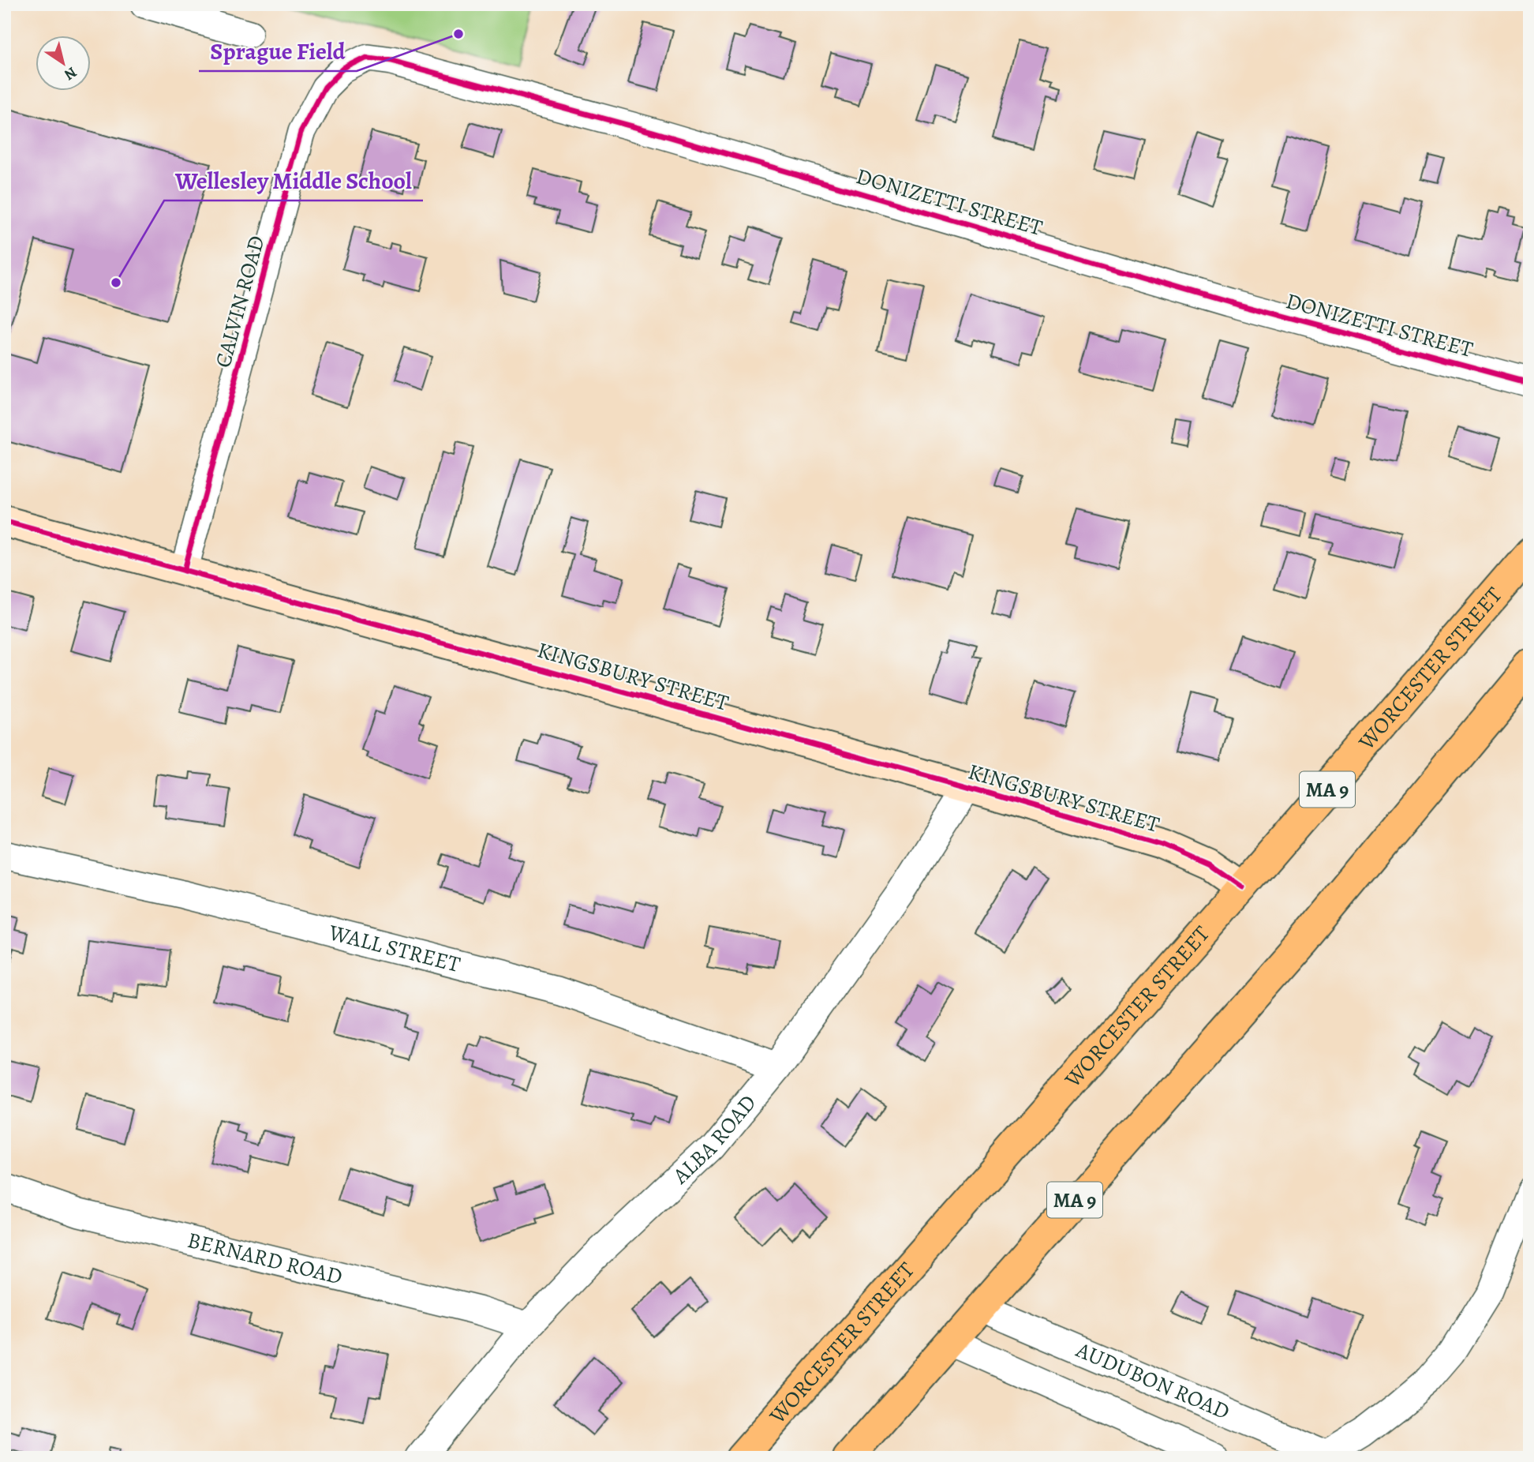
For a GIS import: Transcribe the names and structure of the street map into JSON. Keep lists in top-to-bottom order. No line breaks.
{"streets":{"highway":["WORCESTER STREET","MA 9"],"main road":["KINGSBURY STREET"],"street":["DONIZETTI STREET","CALVIN ROAD","WALL STREET","ALBA ROAD","BERNARD ROAD","AUDUBON ROAD"]},"crossings":[["DONIZETTI STREET","CALVIN ROAD"],["CALVIN ROAD","KINGSBURY STREET"],["WORCESTER STREET","KINGSBURY STREET"],["KINGSBURY STREET","ALBA ROAD"],["MA 9","AUDUBON ROAD"],["WALL STREET","ALBA ROAD"],["ALBA ROAD","BERNARD ROAD"]],"places":["Sprague Field","Wellesley Middle School"],"north":"bottom right"}
